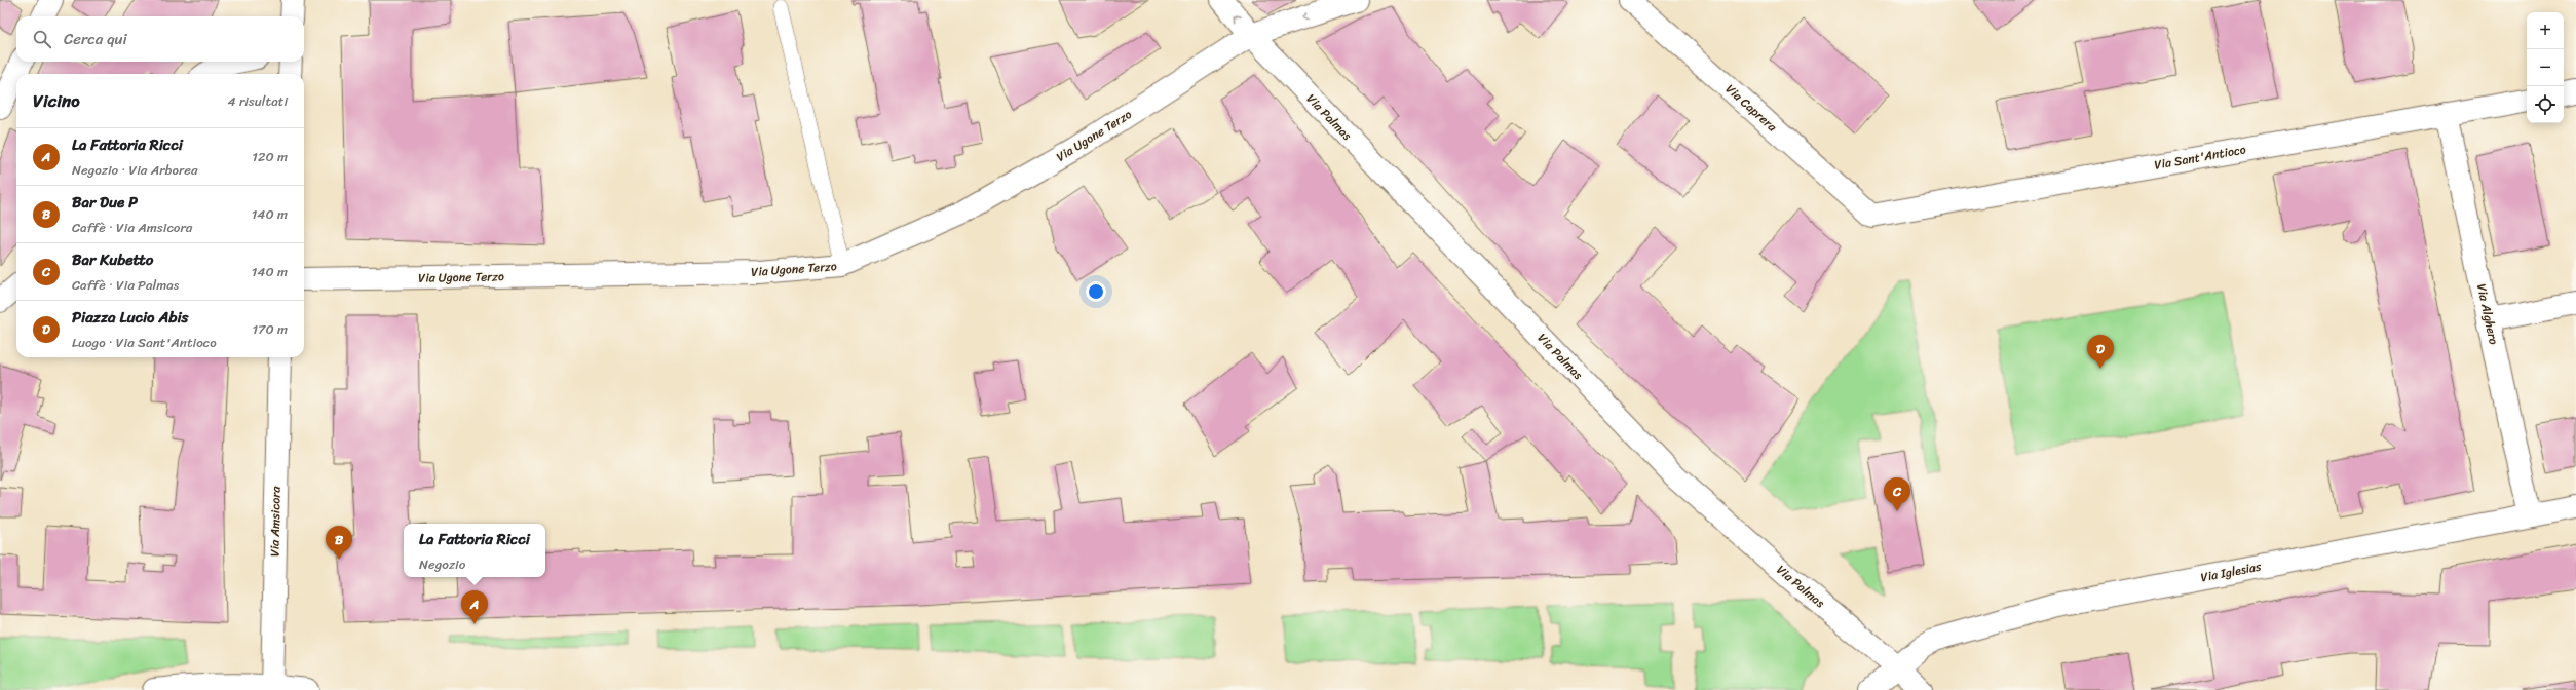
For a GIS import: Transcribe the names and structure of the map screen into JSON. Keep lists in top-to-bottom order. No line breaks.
{"streets":{"street":["Via Caprera","Via Palmas","Via Ugone Terzo","Via Sant'Antioco","Via Alghero","Via Amsicora","Via Iglesias"]},"crossings":[["Via Caprera","Via Sant'Antioco"],["Via Palmas","Via Ugone Terzo"],["Via Palmas","Via Iglesias"],["Via Sant'Antioco","Via Alghero"],["Via Alghero","Via Iglesias"]],"page":{"map_buttons":["+","−"],"search":"Cerca qui","heading":["Vicino","4 risultati"],"list":[{"mark":"A","name":"La Fattoria Ricci","note":"Negozio · Via Arborea","value":"120 m"},{"mark":"B","name":"Bar Due P","note":"Caffè · Via Amsicora","value":"140 m"},{"mark":"C","name":"Bar Kubetto","note":"Caffè · Via Palmas","value":"140 m"},{"mark":"D","name":"Piazza Lucio Abis","note":"Luogo · Via Sant'Antioco","value":"170 m"}],"pins":["D","C","B","A"],"popup":["La Fattoria Ricci","Negozio"]}}
